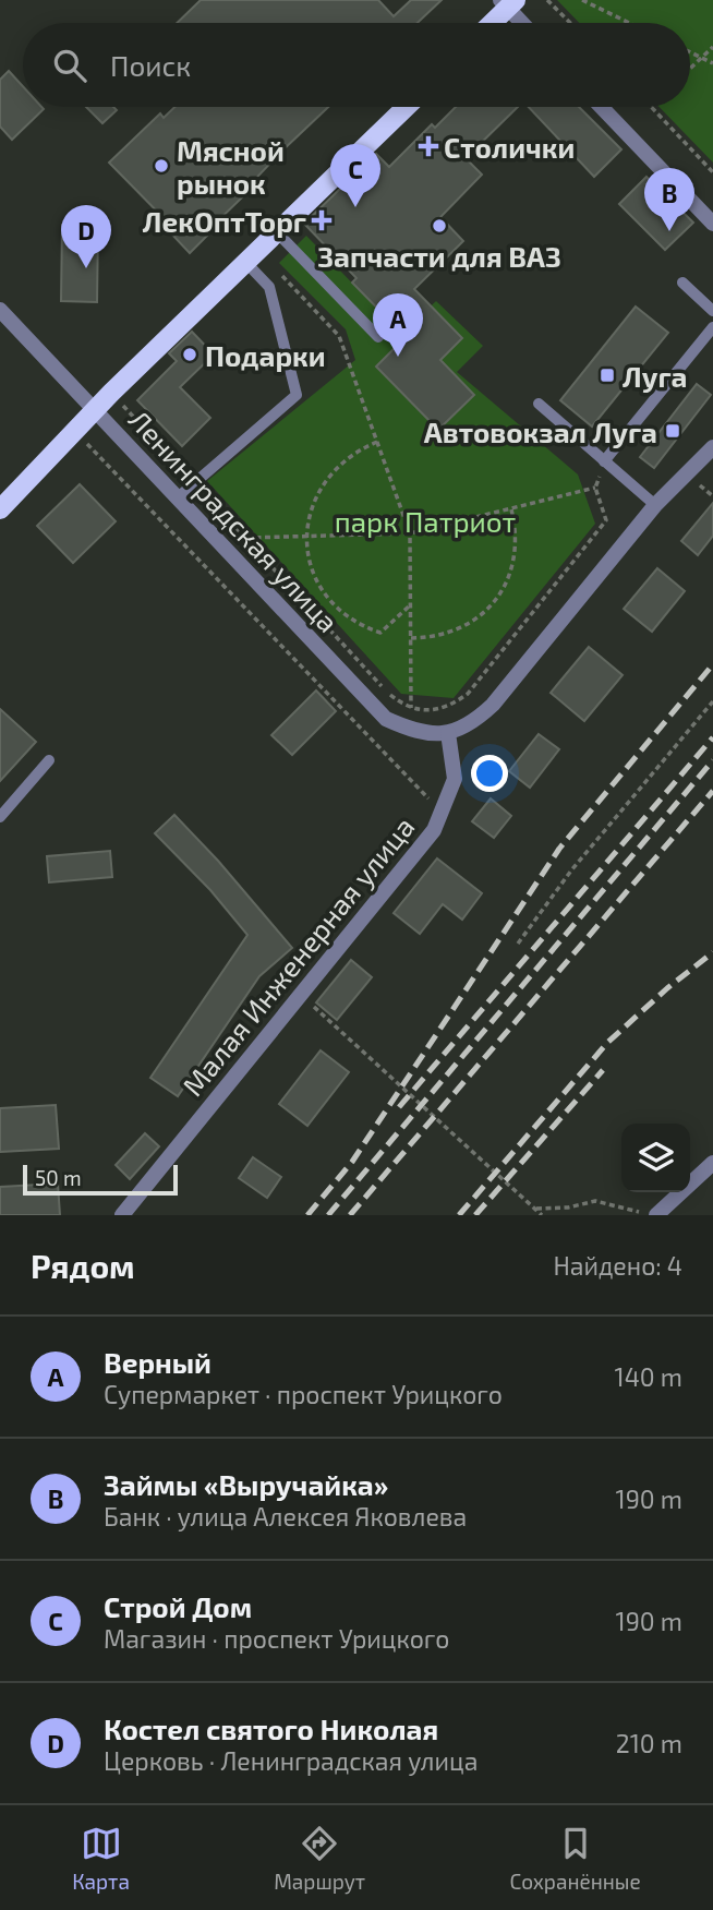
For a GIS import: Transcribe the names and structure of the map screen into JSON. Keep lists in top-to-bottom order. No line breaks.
{"streets":{"street":["Ленинградская улица","Малая Инженерная улица"]},"crossings":[["Ленинградская улица","Малая Инженерная улица"]],"parks":["парк Патриот"],"places":{"health":["Столички","ЛекОптТорг"],"other":["Мясной рынок","Запчасти для ВАЗ","Подарки"],"transit":["Луга","Автовокзал Луга"]},"scale_bar":"50 m","page":{"search":"Поиск","pins":["C","B","D","A"],"scale":"50 m","heading":["Рядом","Найдено: 4"],"list":[{"mark":"A","name":"Верный","note":"Супермаркет · проспект Урицкого","value":"140 m"},{"mark":"B","name":"Займы «Выручайка»","note":"Банк · улица Алексея Яковлева","value":"190 m"},{"mark":"C","name":"Строй Дом","note":"Магазин · проспект Урицкого","value":"190 m"},{"mark":"D","name":"Костел святого Николая","note":"Церковь · Ленинградская улица","value":"210 m"}],"nav":["Карта","Маршрут","Сохранённые"]}}
